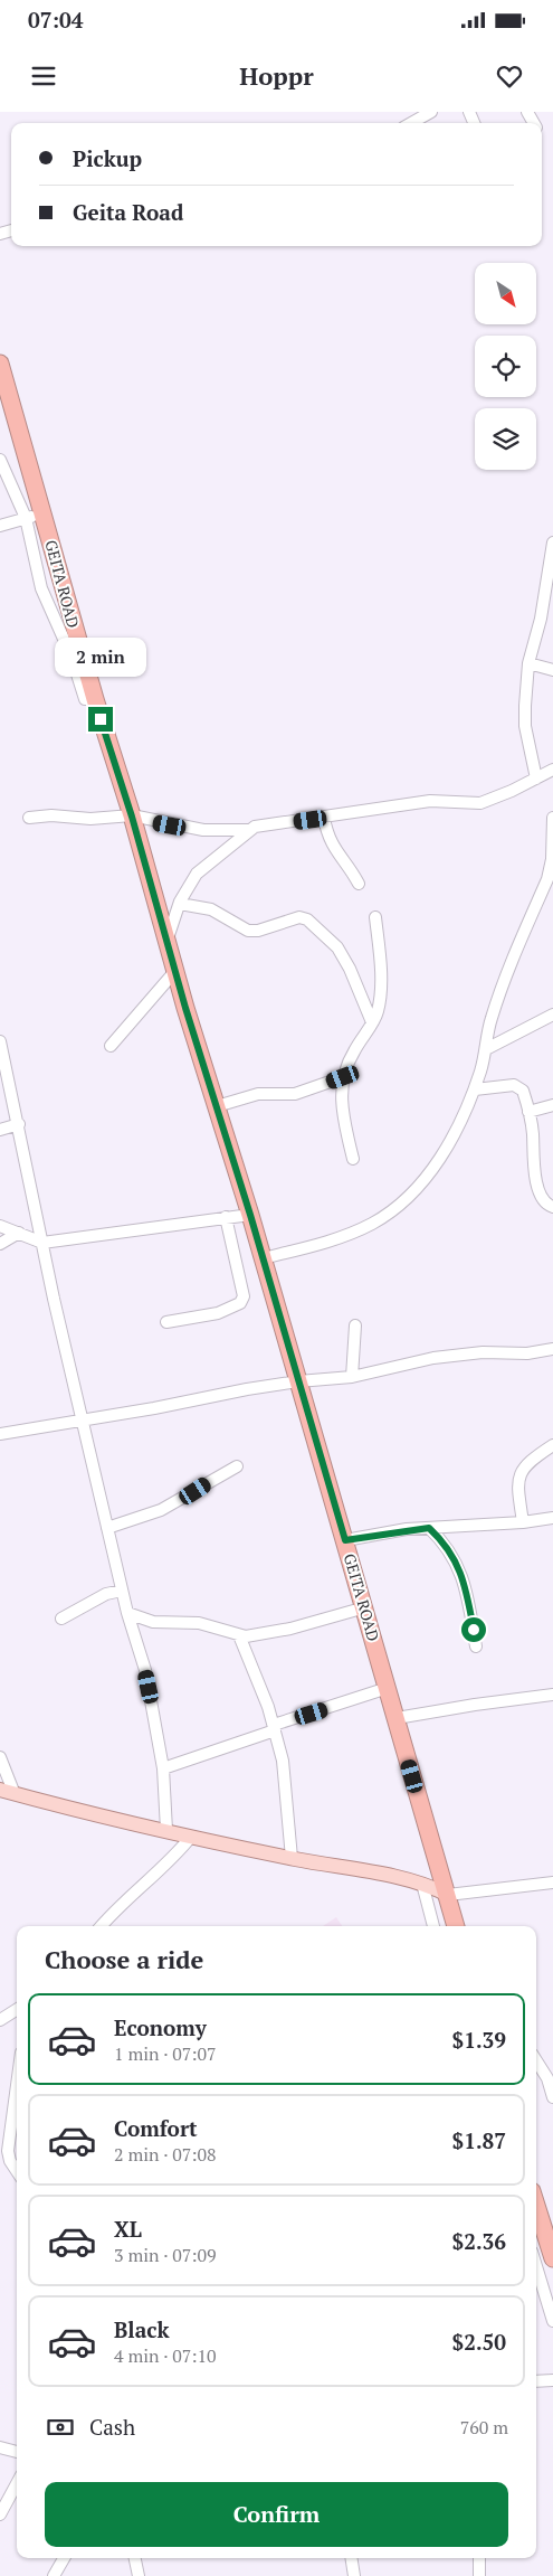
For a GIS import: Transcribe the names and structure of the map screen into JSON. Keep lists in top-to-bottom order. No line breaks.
{"streets":{"highway":["GEITA ROAD"]},"north":"bottom right","page":{"status":"07:04","header":"Hoppr","banner":["Pickup","Geita Road"],"bubble":"2 min","heading":"Choose a ride","list":[{"name":"Economy","note":"1 min · 07:07","value":"$1.39"},{"name":"Comfort","note":"2 min · 07:08","value":"$1.87"},{"name":"XL","note":"3 min · 07:09","value":"$2.36"},{"name":"Black","note":"4 min · 07:10","value":"$2.50"}],"pay":["Cash","760 m"],"buttons":"Confirm"}}
